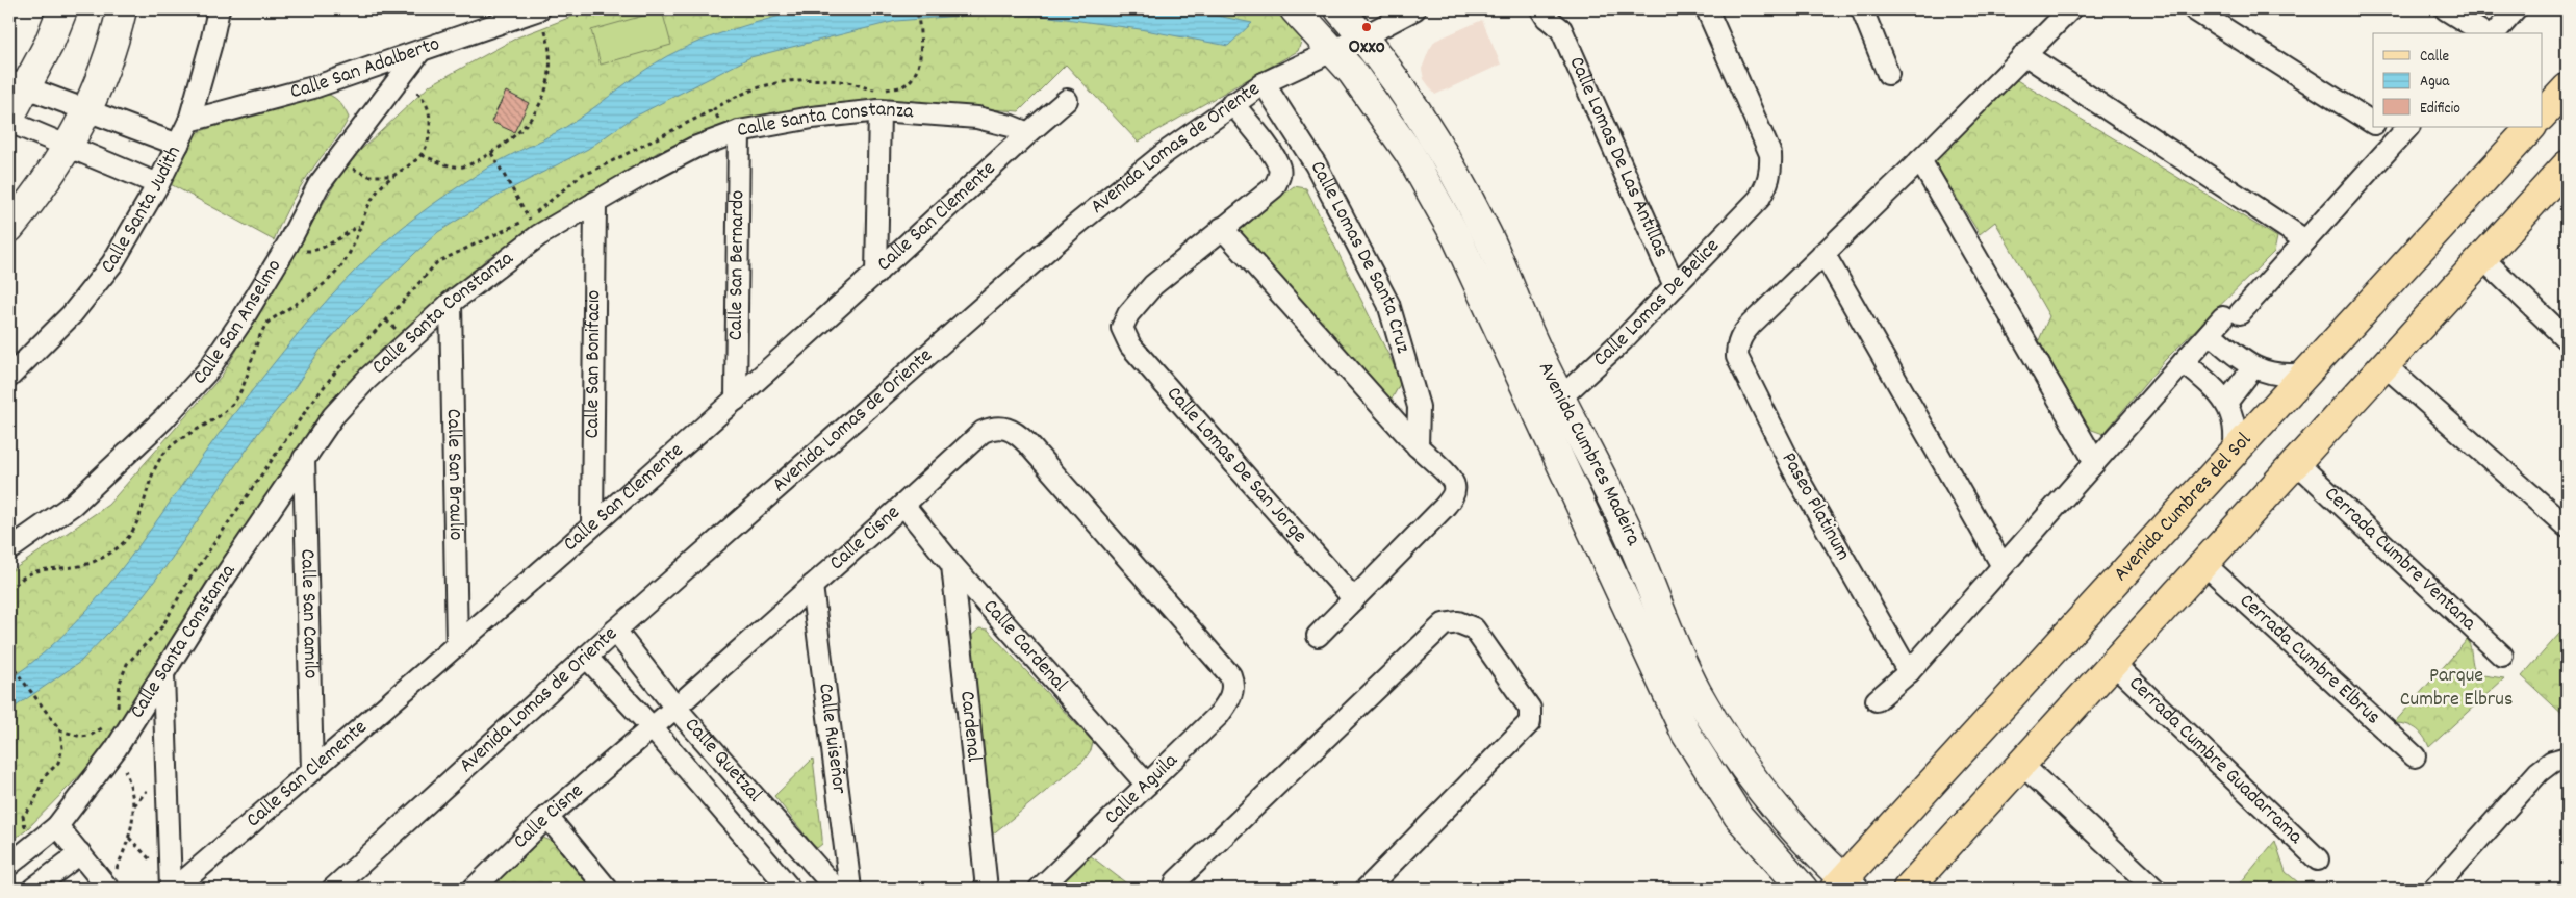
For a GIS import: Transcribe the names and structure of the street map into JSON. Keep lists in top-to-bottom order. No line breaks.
{"streets":{"main road":["Avenida Cumbres del Sol"],"street":["Calle San Adalberto","Calle Santa Constanza","Avenida Lomas de Oriente","Calle Lomas De Las Antillas","Calle Santa Judith","Calle San Clemente","Calle Lomas De Santa Cruz","Calle San Bernardo","Calle Lomas De Belice","Calle San Anselmo","Calle San Bonifacio","Avenida Cumbres Madeira","Calle Lomas De San Jorge","Calle San Braulio","Paseo Platinum","Calle Cisne","Cerrada Cumbre Ventana","Calle San Camilo","Calle Cardenal","Cerrada Cumbre Elbrus","Cardenal","Calle Ruiseñor","Calle Quetzal","Cerrada Cumbre Guadarrama","Calle Aguila"]},"crossings":[["Calle San Adalberto","Calle Santa Judith"],["Calle San Adalberto","Calle San Anselmo"],["Calle Santa Constanza","Calle San Clemente"],["Calle Santa Constanza","Calle San Bernardo"],["Calle Santa Constanza","Calle San Bonifacio"],["Calle Santa Constanza","Calle San Braulio"],["Calle Santa Constanza","Calle San Camilo"],["Avenida Lomas de Oriente","Calle Lomas De Santa Cruz"],["Avenida Lomas de Oriente","Avenida Cumbres Madeira"],["Avenida Lomas de Oriente","Calle Quetzal"],["Calle Lomas De Las Antillas","Calle Lomas De Belice"],["Calle San Clemente","Calle San Bernardo"],["Calle San Clemente","Calle San Bonifacio"],["Calle San Clemente","Calle San Braulio"],["Calle San Clemente","Calle San Camilo"],["Calle Lomas De Santa Cruz","Calle Lomas De San Jorge"],["Calle Lomas De Belice","Avenida Cumbres Madeira"],["Avenida Cumbres Madeira","Avenida Cumbres del Sol"],["Calle Cisne","Calle Cardenal"],["Calle Cisne","Calle Ruiseñor"],["Calle Cisne","Calle Quetzal"],["Calle Cisne","Calle Aguila"],["Calle Cardenal","Cardenal"],["Calle Cardenal","Calle Aguila"]],"parks":["Parque Cumbre Elbrus"],"places":["Oxxo"],"legend":["Calle","Agua","Edificio"]}
